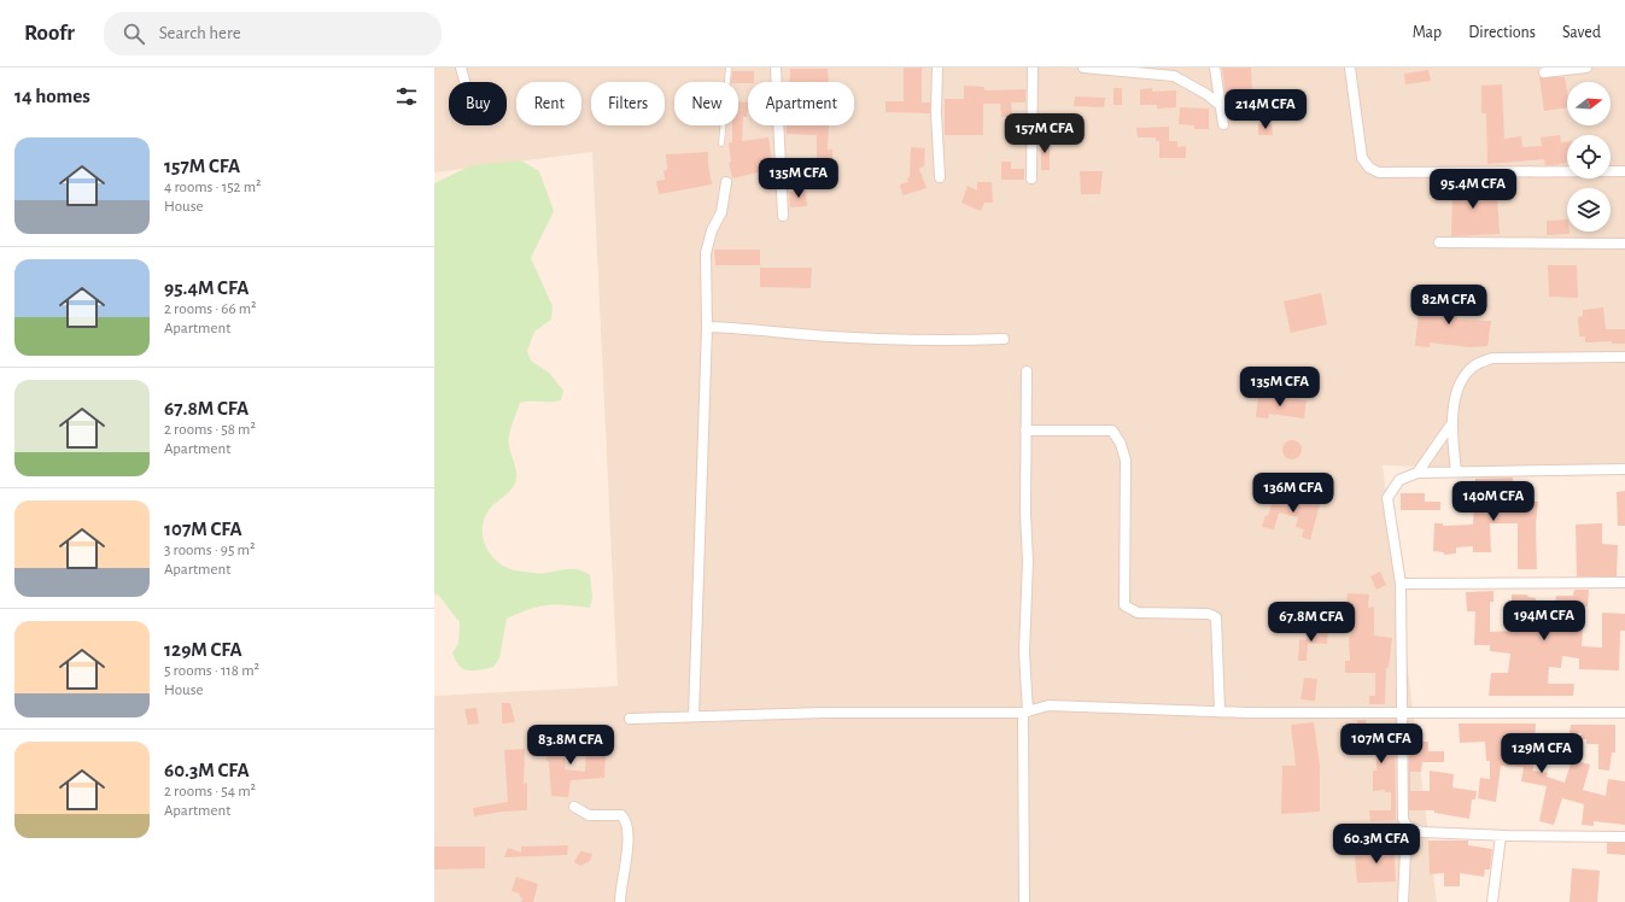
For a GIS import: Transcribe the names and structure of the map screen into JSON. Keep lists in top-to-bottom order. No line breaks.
{"north":"right","page":{"header":"Roofr","search":"Search here","nav":["Map","Directions","Saved"],"heading":"14 homes","chip":["Buy","Rent","Filters","New","Apartment"],"price":["214M CFA","157M CFA","135M CFA","95.4M CFA","82M CFA","135M CFA","136M CFA","140M CFA","194M CFA","67.8M CFA","107M CFA","83.8M CFA","129M CFA","60.3M CFA"],"list":[{"name":"157M CFA","note":"4 rooms · 152 m² · House"},{"name":"95.4M CFA","note":"2 rooms · 66 m² · Apartment"},{"name":"67.8M CFA","note":"2 rooms · 58 m² · Apartment"},{"name":"107M CFA","note":"3 rooms · 95 m² · Apartment"},{"name":"129M CFA","note":"5 rooms · 118 m² · House"},{"name":"60.3M CFA","note":"2 rooms · 54 m² · Apartment"}]}}
